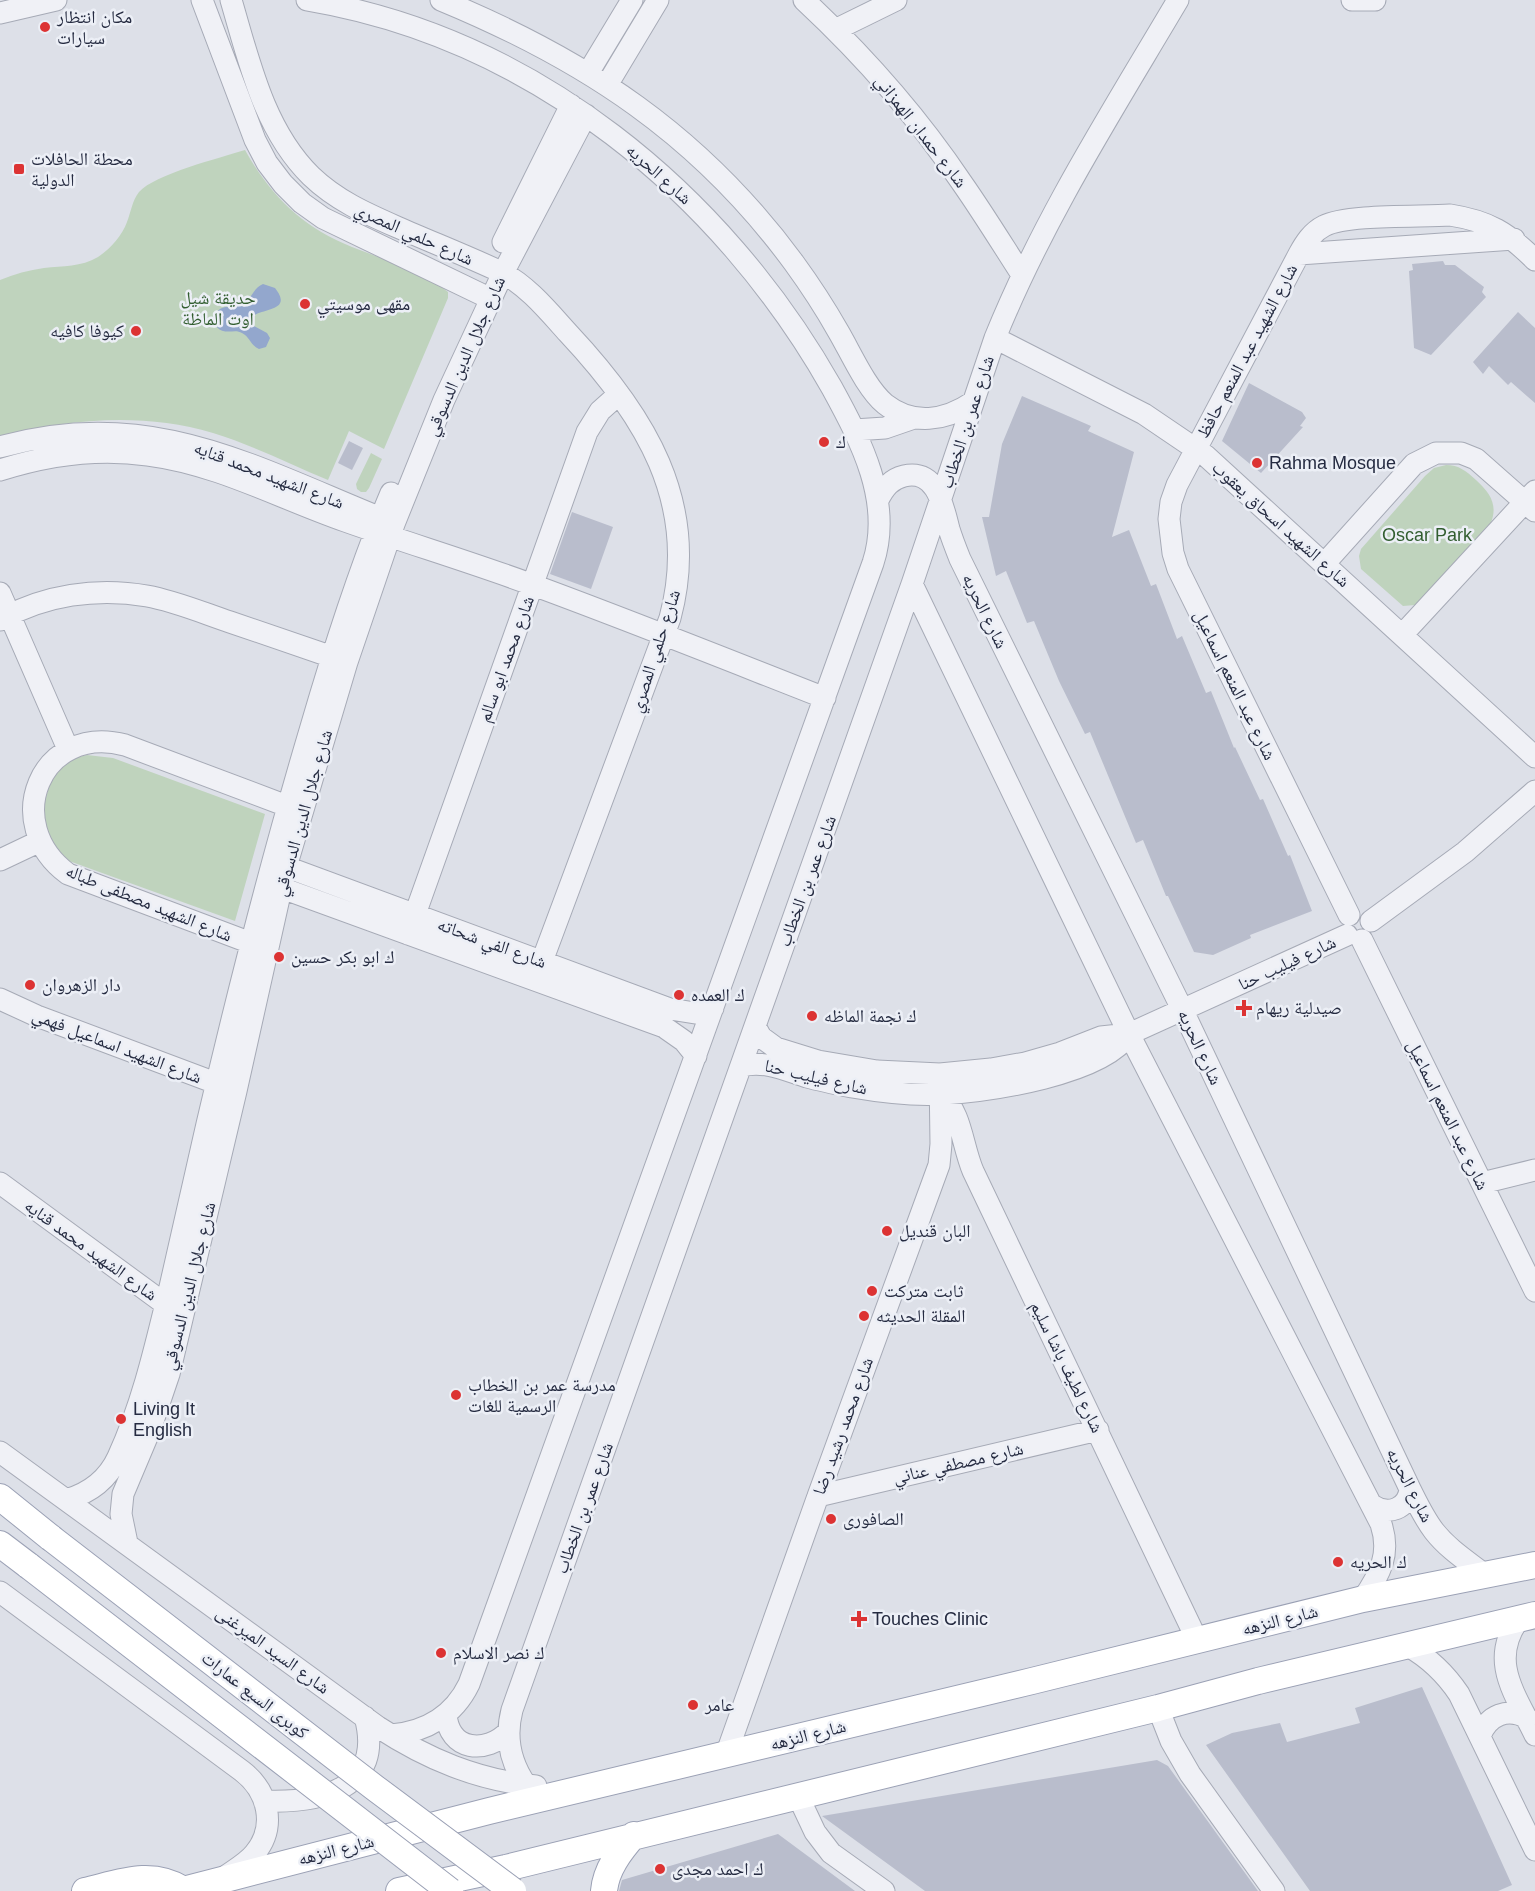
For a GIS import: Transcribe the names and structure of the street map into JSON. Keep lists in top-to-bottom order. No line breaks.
{"streets":{"main road":["شارع النزهه","كوبرى السبع عمارات"],"street":["شارع حمدان الهمزاني","شارع الحريه","شارع حلمي المصري","شارع الشهيد عبد المنعم حافظ","شارع جلال الدين الدسوقي","شارع عمر بن الخطاب","شارع الشهيد محمد قنايه","شارع الشهيد اسحاق يعقوب","شارع محمد ابو سالم","شارع عبد المنعم اسماعيل","شارع الشهيد مصطفى طباله","شارع الفي شحاته","شارع فيليب حنا","شارع الشهيد اسماعيل فهمي","شارع لطيف باشا سليم","شارع محمد رشيد رضا","شارع مصطفي عناني","شارع السيد الميرغنى"]},"crossings":[["شارع حمدان الهمزاني","شارع عمر بن الخطاب"],["شارع الحريه","شارع جلال الدين الدسوقي"],["شارع الحريه","شارع عمر بن الخطاب"],["شارع الحريه","شارع فيليب حنا"],["شارع الحريه","شارع النزهه"],["شارع حلمي المصري","شارع جلال الدين الدسوقي"],["شارع حلمي المصري","شارع محمد ابو سالم"],["شارع حلمي المصري","شارع الفي شحاته"],["شارع الشهيد عبد المنعم حافظ","شارع الشهيد اسحاق يعقوب"],["شارع الشهيد عبد المنعم حافظ","شارع عبد المنعم اسماعيل"],["شارع جلال الدين الدسوقي","شارع الشهيد محمد قنايه"],["شارع جلال الدين الدسوقي","شارع الشهيد مصطفى طباله"],["شارع جلال الدين الدسوقي","شارع الفي شحاته"],["شارع جلال الدين الدسوقي","شارع الشهيد اسماعيل فهمي"],["شارع جلال الدين الدسوقي","شارع السيد الميرغنى"],["شارع عمر بن الخطاب","شارع الشهيد اسحاق يعقوب"],["شارع عمر بن الخطاب","شارع فيليب حنا"],["شارع عمر بن الخطاب","شارع السيد الميرغنى"],["شارع الشهيد اسحاق يعقوب","شارع عبد المنعم اسماعيل"],["شارع محمد ابو سالم","شارع الفي شحاته"],["شارع عبد المنعم اسماعيل","شارع فيليب حنا"],["شارع فيليب حنا","شارع لطيف باشا سليم"],["شارع فيليب حنا","شارع محمد رشيد رضا"],["شارع لطيف باشا سليم","شارع محمد رشيد رضا"],["شارع لطيف باشا سليم","شارع مصطفي عناني"],["شارع لطيف باشا سليم","شارع النزهه"],["شارع محمد رشيد رضا","شارع مصطفي عناني"],["شارع محمد رشيد رضا","شارع النزهه"],["شارع النزهه","شارع السيد الميرغنى"]],"parks":["حديقة شيل اوت الماظة","Oscar Park"],"places":{"other":["مكان انتظار سيارات","مقهى موسيتي","كيوفا كافيه","ك","Rahma Mosque","ك ابو بكر حسين","دار الزهروان","ك العمده","ك نجمة الماظه","البان قنديل","ثابت متركت","المقلة الحديثه","مدرسة عمر بن الخطاب الرسمية للغات","Living It English","الصافورى","ك الحريه","ك نصر الاسلام","عامر","ك احمد مجدى"],"transit":["محطة الحافلات الدولية"],"health":["صيدلية ريهام","Touches Clinic"]}}
